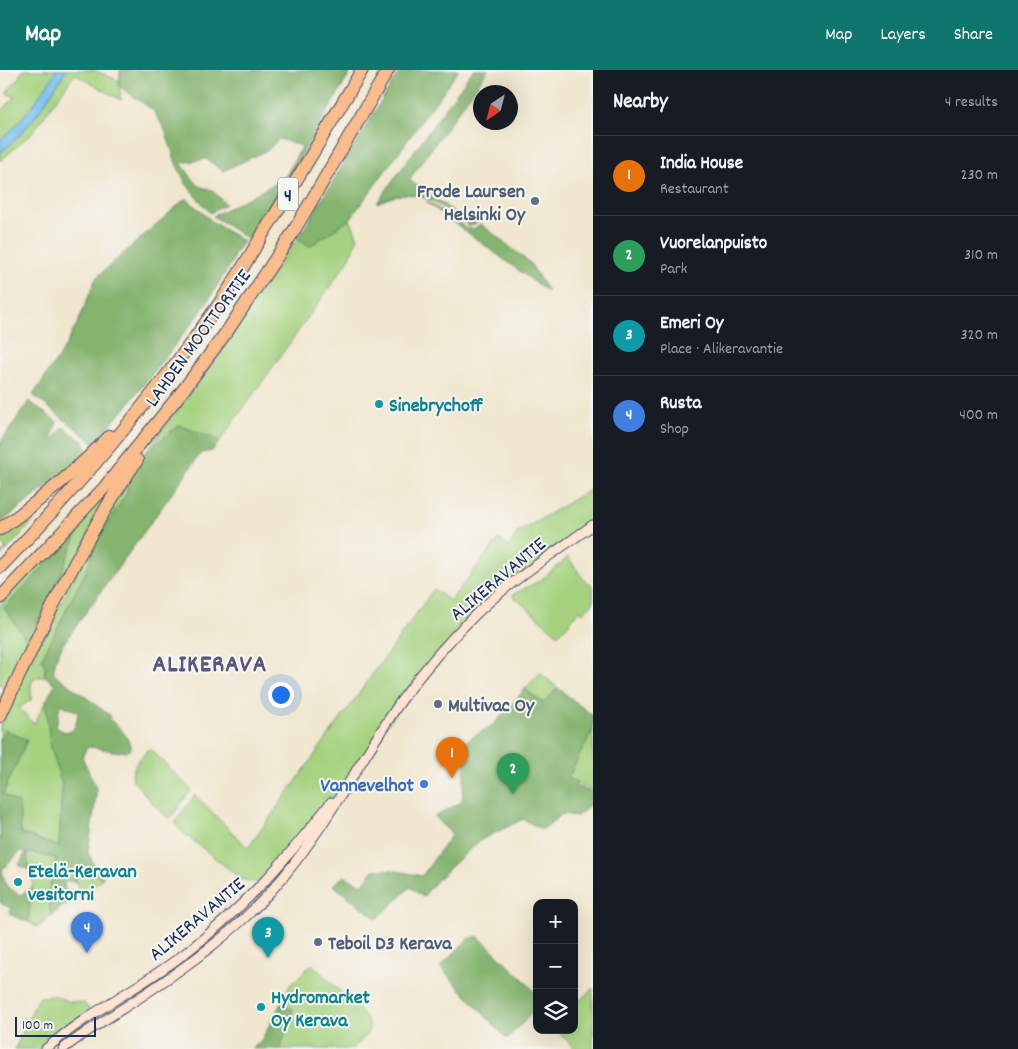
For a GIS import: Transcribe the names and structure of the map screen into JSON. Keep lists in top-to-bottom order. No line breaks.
{"streets":{"highway":["4","LAHDEN MOOTTORITIE"],"street":["ALIKERAVANTIE"]},"districts":["ALIKERAVA"],"places":["Frode Laursen Helsinki Oy","Sinebrychoff","Multivac Oy","Vannevelhot","Etelä-Keravan vesitorni","Teboil D3 Kerava","Hydromarket Oy Kerava"],"scale_bar":"100 m","north":"bottom left","page":{"header":"Map","nav":["Map","Layers","Share"],"heading":["Nearby","4 results"],"list":[{"mark":"1","name":"India House","note":"Restaurant","value":"230 m"},{"mark":"2","name":"Vuorelanpuisto","note":"Park","value":"310 m"},{"mark":"3","name":"Emeri Oy","note":"Place · Alikeravantie","value":"320 m"},{"mark":"4","name":"Rusta","note":"Shop","value":"400 m"}],"pins":["1","2","4","3"],"map_buttons":["+","−"],"scale":"100 m"}}
